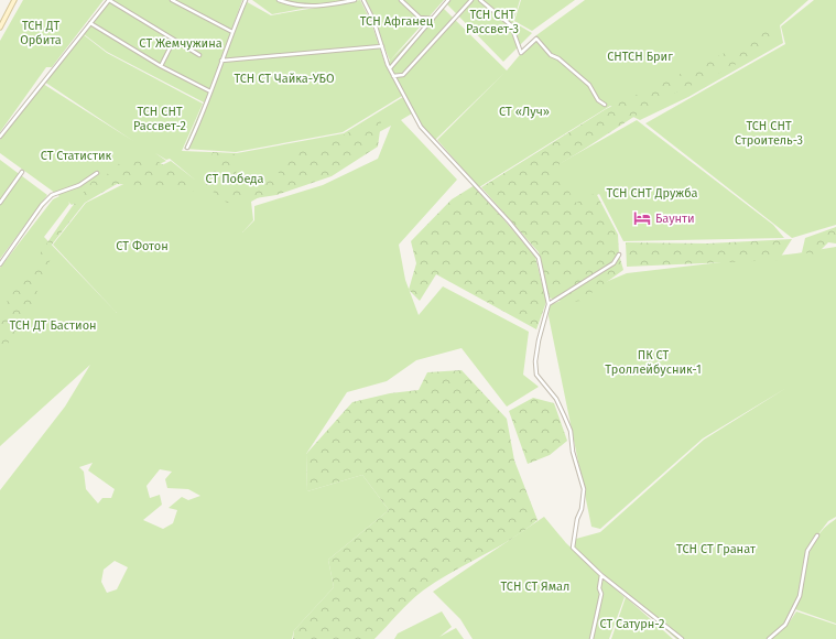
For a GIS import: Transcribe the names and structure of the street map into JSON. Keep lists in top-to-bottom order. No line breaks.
{"parks":["ТСН СНТ Рассвет-3","ТСН Афганец","ТСН ДТ Орбита","СТ Жемчужина","СНТСН Бриг","ТСН СТ Чайка-УБО","ТСН СНТ Рассвет-2","СТ «Луч»","ТСН СНТ Строитель-3","СТ Статистик","СТ Победа","ТСН СНТ Дружба","СТ Фотон","ТСН ДТ Бастион","ПК СТ Троллейбусник-1","ТСН СТ Гранат","ТСН СТ Ямал","СТ Сатурн-2"],"places":{"hotel":["Баунти"]}}
